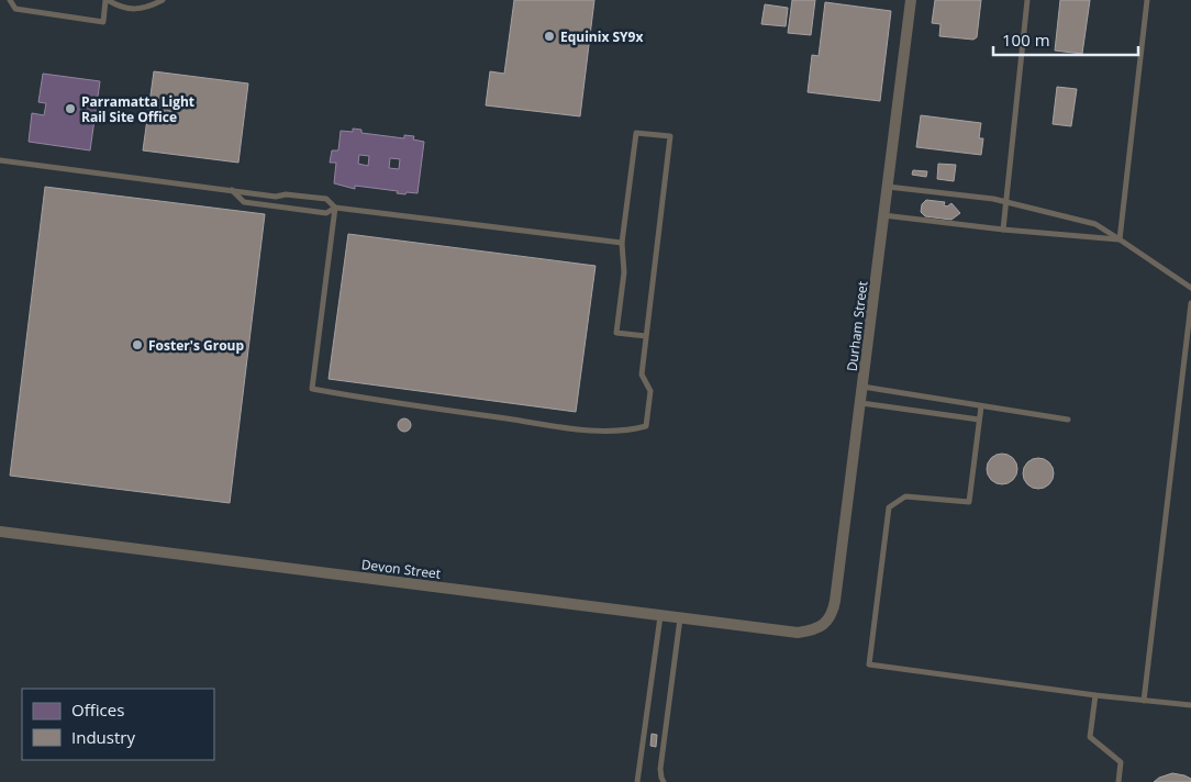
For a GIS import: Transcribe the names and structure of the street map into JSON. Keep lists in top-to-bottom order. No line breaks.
{"streets":{"street":["Durham Street","Devon Street"]},"crossings":[["Durham Street","Devon Street"]],"places":["Equinix SY9x","Parramatta Light Rail Site Office","Foster's Group"],"legend":["Offices","Industry"],"scale_bar":"100 m"}
